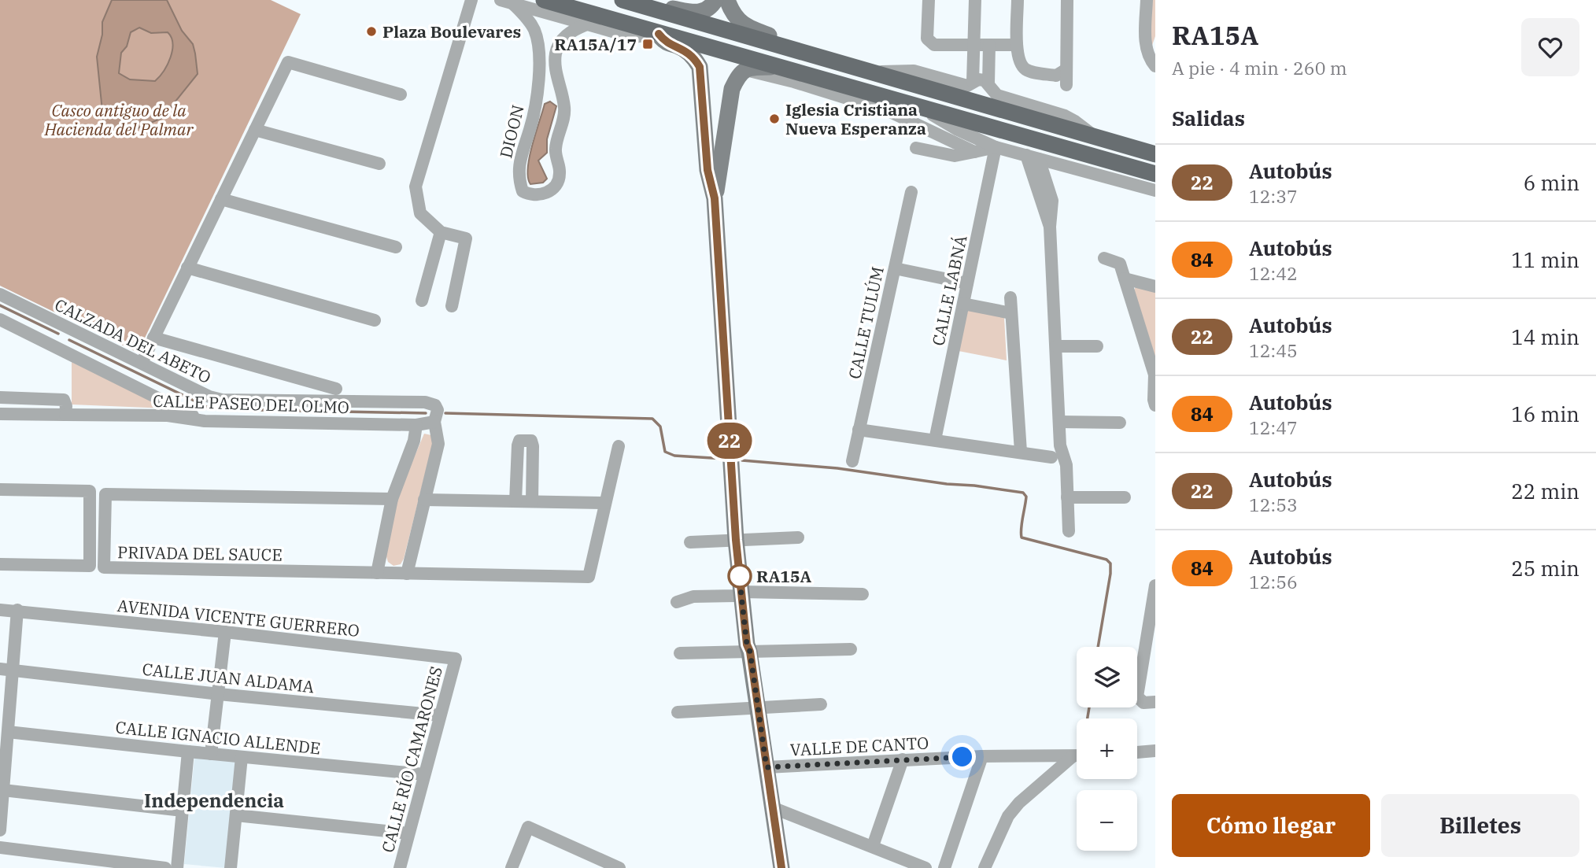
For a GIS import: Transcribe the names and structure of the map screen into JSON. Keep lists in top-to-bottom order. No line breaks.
{"streets":{"street":["DIOON","CALLE LABNÁ","CALLE TULÚM","CALZADA DEL ABETO","CALLE PASEO DEL OLMO","PRIVADA DEL SAUCE","AVENIDA VICENTE GUERRERO","CALLE JUAN ALDAMA","CALLE IGNACIO ALLENDE","VALLE DE CANTO","CALLE RÍO CAMARONES"]},"crossings":[["CALZADA DEL ABETO","CALLE PASEO DEL OLMO"],["AVENIDA VICENTE GUERRERO","CALLE RÍO CAMARONES"],["CALLE JUAN ALDAMA","CALLE RÍO CAMARONES"],["CALLE IGNACIO ALLENDE","CALLE RÍO CAMARONES"]],"districts":["Independencia"],"parks":["Casco antiguo de la Hacienda del Palmar"],"places":{"other":["Plaza Boulevares","Iglesia Cristiana Nueva Esperanza","RA15A"],"transit":["RA15A/17"]},"lines":["bus line 22"],"page":{"on_map":"22","heading":[["RA15A","A pie · 4 min · 260 m"],"Salidas"],"list":[{"mark":"22","name":"Autobús","note":"12:37","value":"6 min"},{"mark":"84","name":"Autobús","note":"12:42","value":"11 min"},{"mark":"22","name":"Autobús","note":"12:45","value":"14 min"},{"mark":"84","name":"Autobús","note":"12:47","value":"16 min"},{"mark":"22","name":"Autobús","note":"12:53","value":"22 min"},{"mark":"84","name":"Autobús","note":"12:56","value":"25 min"}],"map_buttons":["+","−"],"buttons":["Cómo llegar","Billetes"]}}
